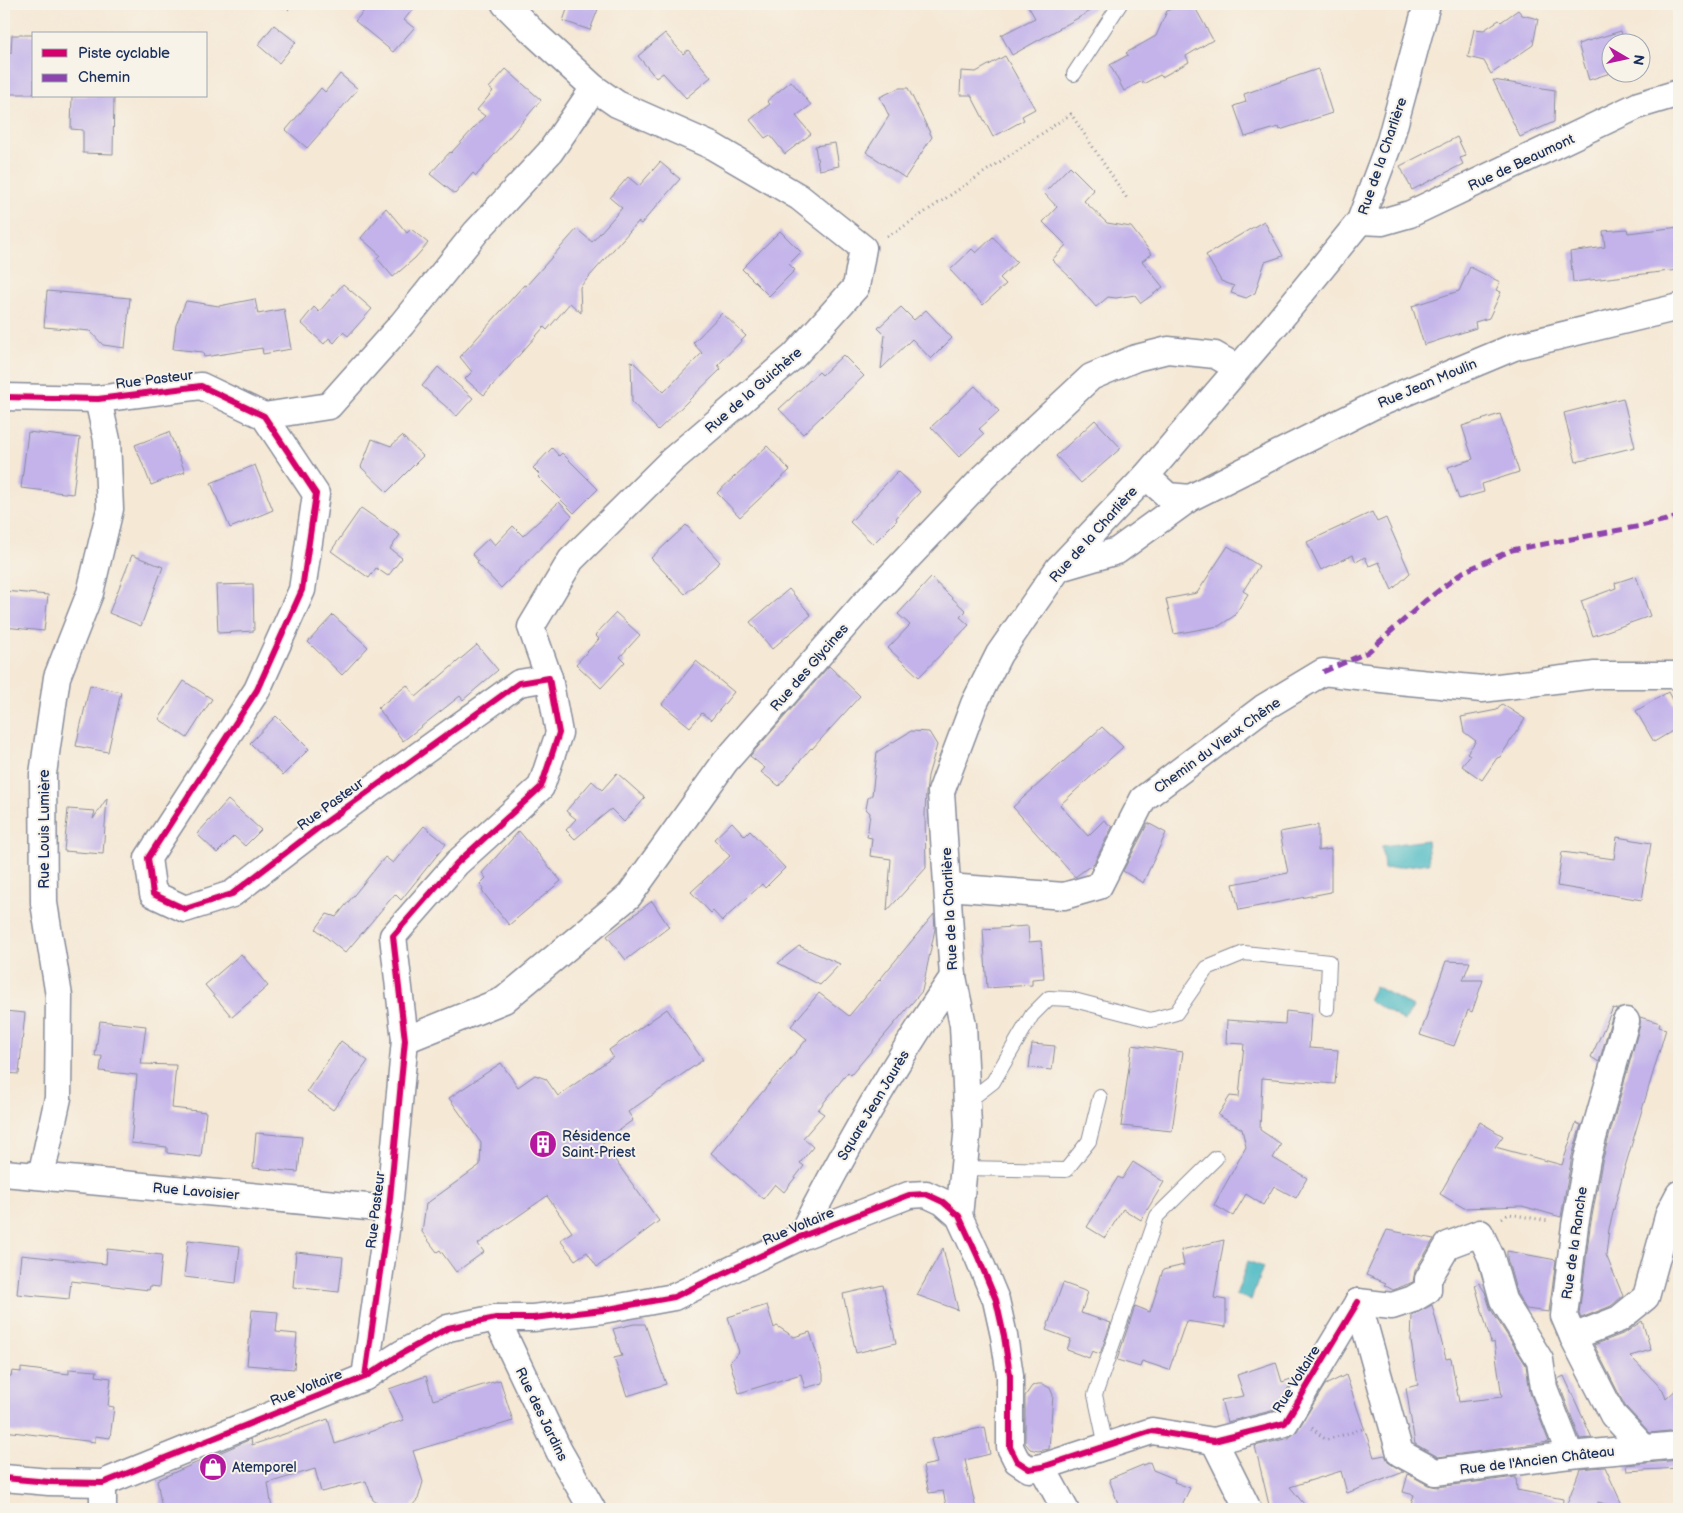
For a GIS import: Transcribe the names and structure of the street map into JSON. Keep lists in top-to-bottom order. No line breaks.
{"streets":{"street":["Rue de la Charlière","Rue de Beaumont","Rue Pasteur","Rue Jean Moulin","Rue de la Guichère","Rue des Glycines","Chemin du Vieux Chêne","Rue Louis Lumière","Square Jean Jaurès","Rue Lavoisier","Rue Voltaire","Rue de la Ranche","Rue des Jardins","Rue de l'Ancien Château"]},"crossings":[["Rue de la Charlière","Rue de Beaumont"],["Rue de la Charlière","Rue Jean Moulin"],["Rue de la Charlière","Rue des Glycines"],["Rue de la Charlière","Chemin du Vieux Chêne"],["Rue de la Charlière","Square Jean Jaurès"],["Rue de la Charlière","Rue Voltaire"],["Rue Pasteur","Rue de la Guichère"],["Rue Pasteur","Rue des Glycines"],["Rue Pasteur","Rue Louis Lumière"],["Rue Pasteur","Rue Lavoisier"],["Rue Pasteur","Rue Voltaire"],["Rue Louis Lumière","Rue Lavoisier"],["Square Jean Jaurès","Rue Voltaire"],["Rue Voltaire","Rue des Jardins"],["Rue de la Ranche","Rue de l'Ancien Château"]],"places":{"building":["Résidence Saint-Priest"],"shop":["Atemporel"]},"legend":["Piste cyclable","Chemin"],"north":"right"}
